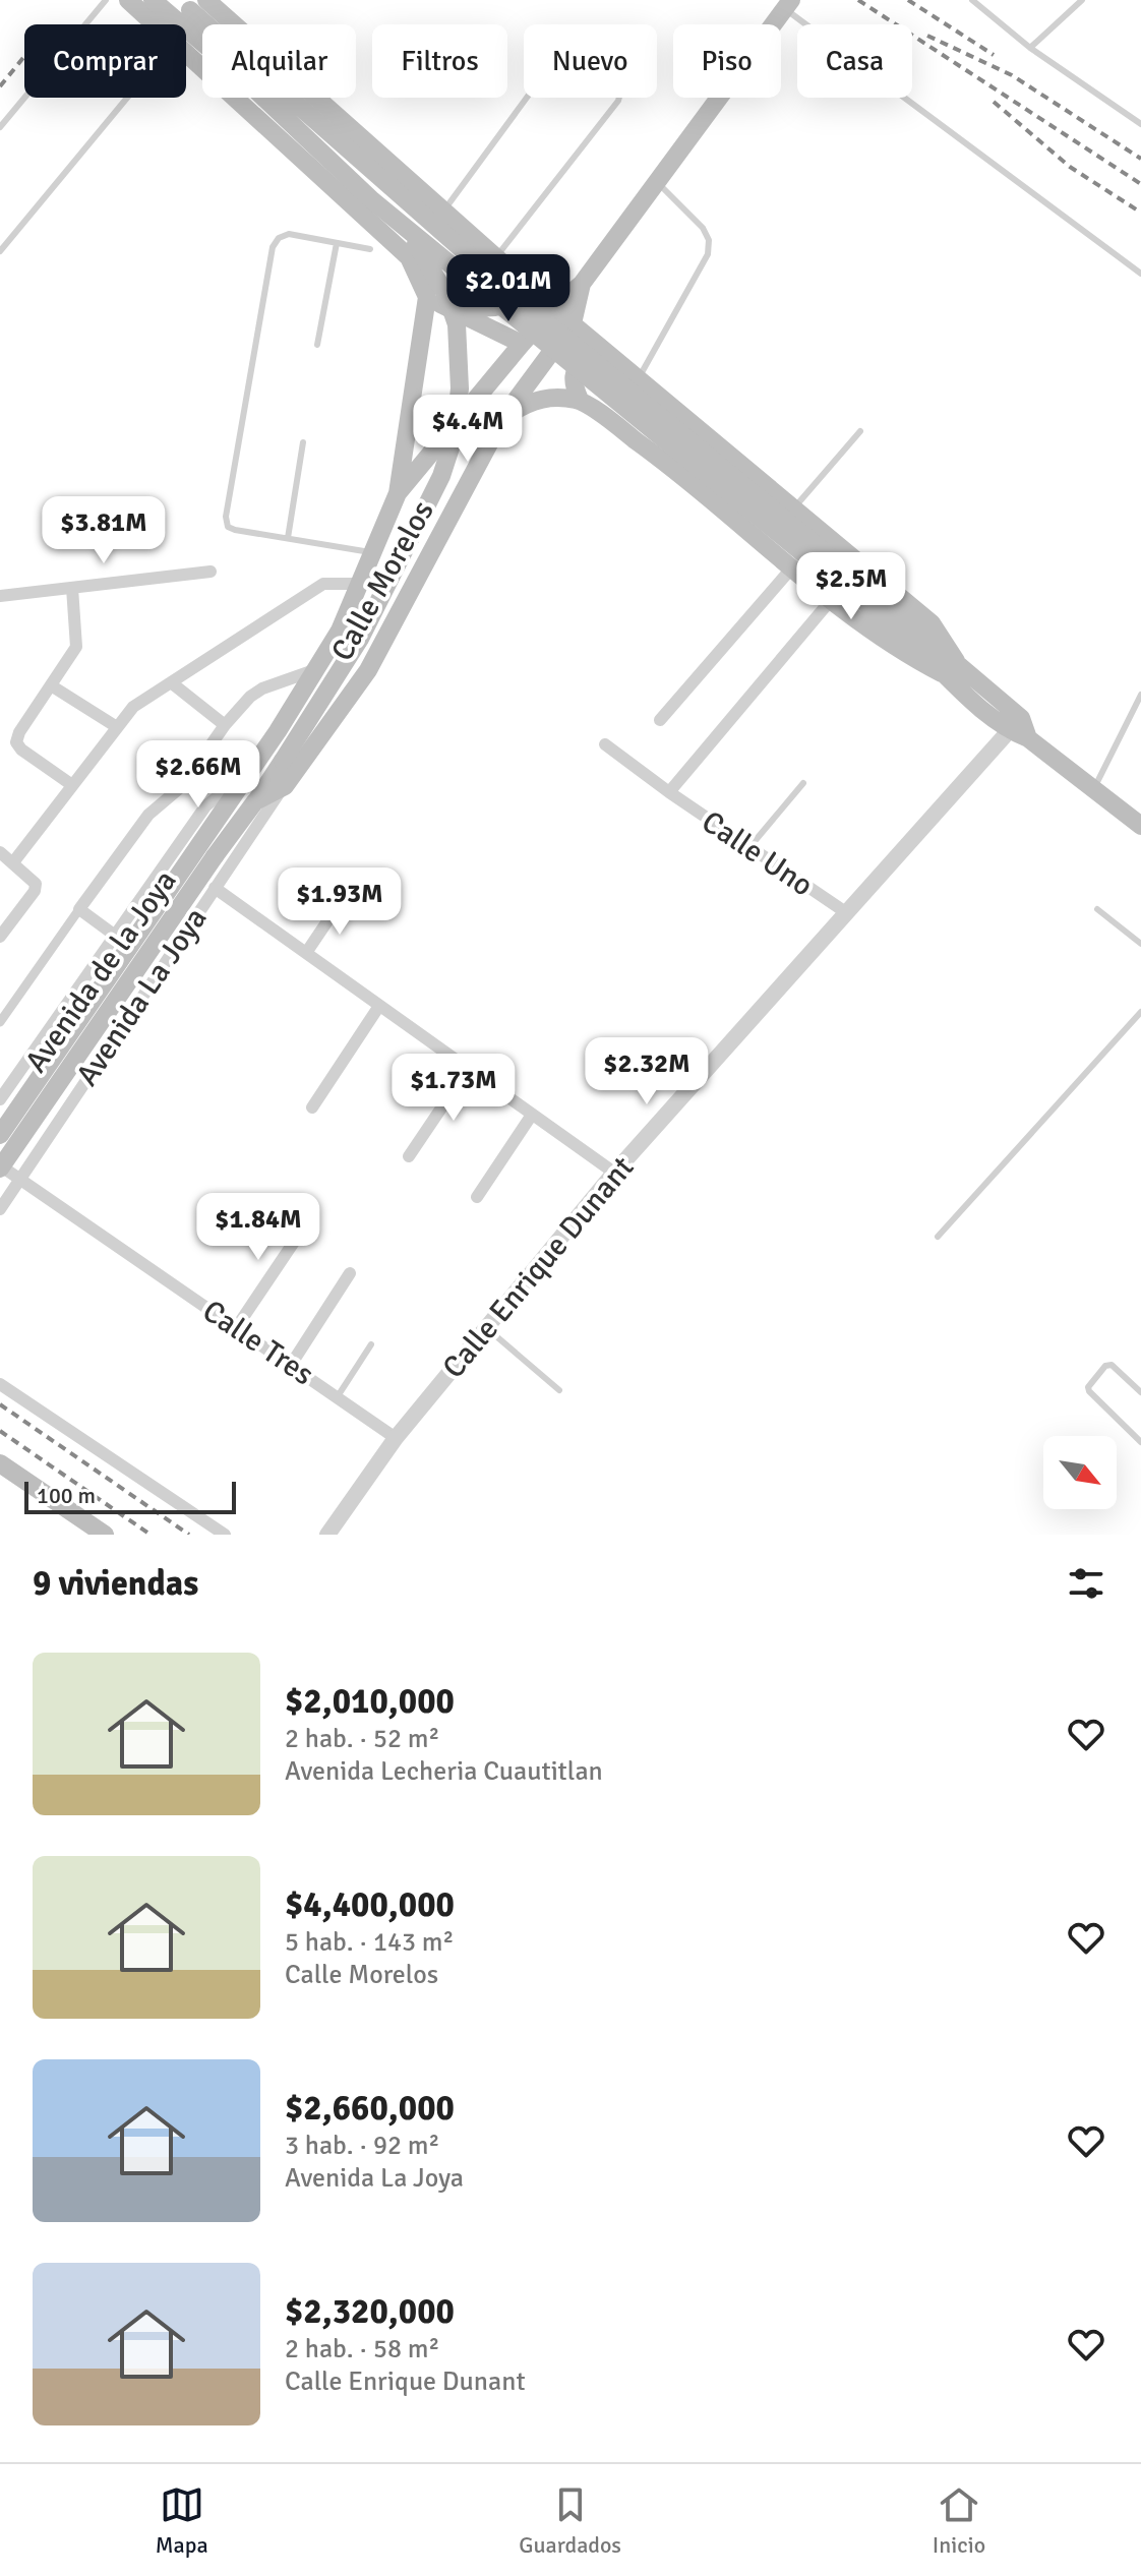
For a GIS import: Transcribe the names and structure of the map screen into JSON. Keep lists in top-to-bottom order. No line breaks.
{"streets":{"main road":["Calle Morelos","Avenida de la Joya"],"street":["Calle Uno","Avenida La Joya","Calle Enrique Dunant","Calle Tres"]},"crossings":[["Calle Morelos","Avenida de la Joya"],["Calle Morelos","Avenida La Joya"],["Calle Uno","Calle Enrique Dunant"],["Avenida de la Joya","Avenida La Joya"],["Avenida de la Joya","Calle Tres"],["Avenida La Joya","Calle Tres"],["Calle Enrique Dunant","Calle Tres"]],"scale_bar":"100 m","north":"bottom right","page":{"chip":["Comprar","Alquilar","Filtros","Nuevo","Piso","Casa"],"price":["$2.01M","$4.4M","$3.81M","$2.5M","$2.66M","$1.93M","$2.32M","$1.73M","$1.84M"],"scale":"100 m","heading":"9 viviendas","list":[{"name":"$2,010,000","note":"2 hab. · 52 m² · Avenida Lecheria Cuautitlan"},{"name":"$4,400,000","note":"5 hab. · 143 m² · Calle Morelos"},{"name":"$2,660,000","note":"3 hab. · 92 m² · Avenida La Joya"},{"name":"$2,320,000","note":"2 hab. · 58 m² · Calle Enrique Dunant"}],"tabs":["Mapa","Guardados","Inicio"]}}
